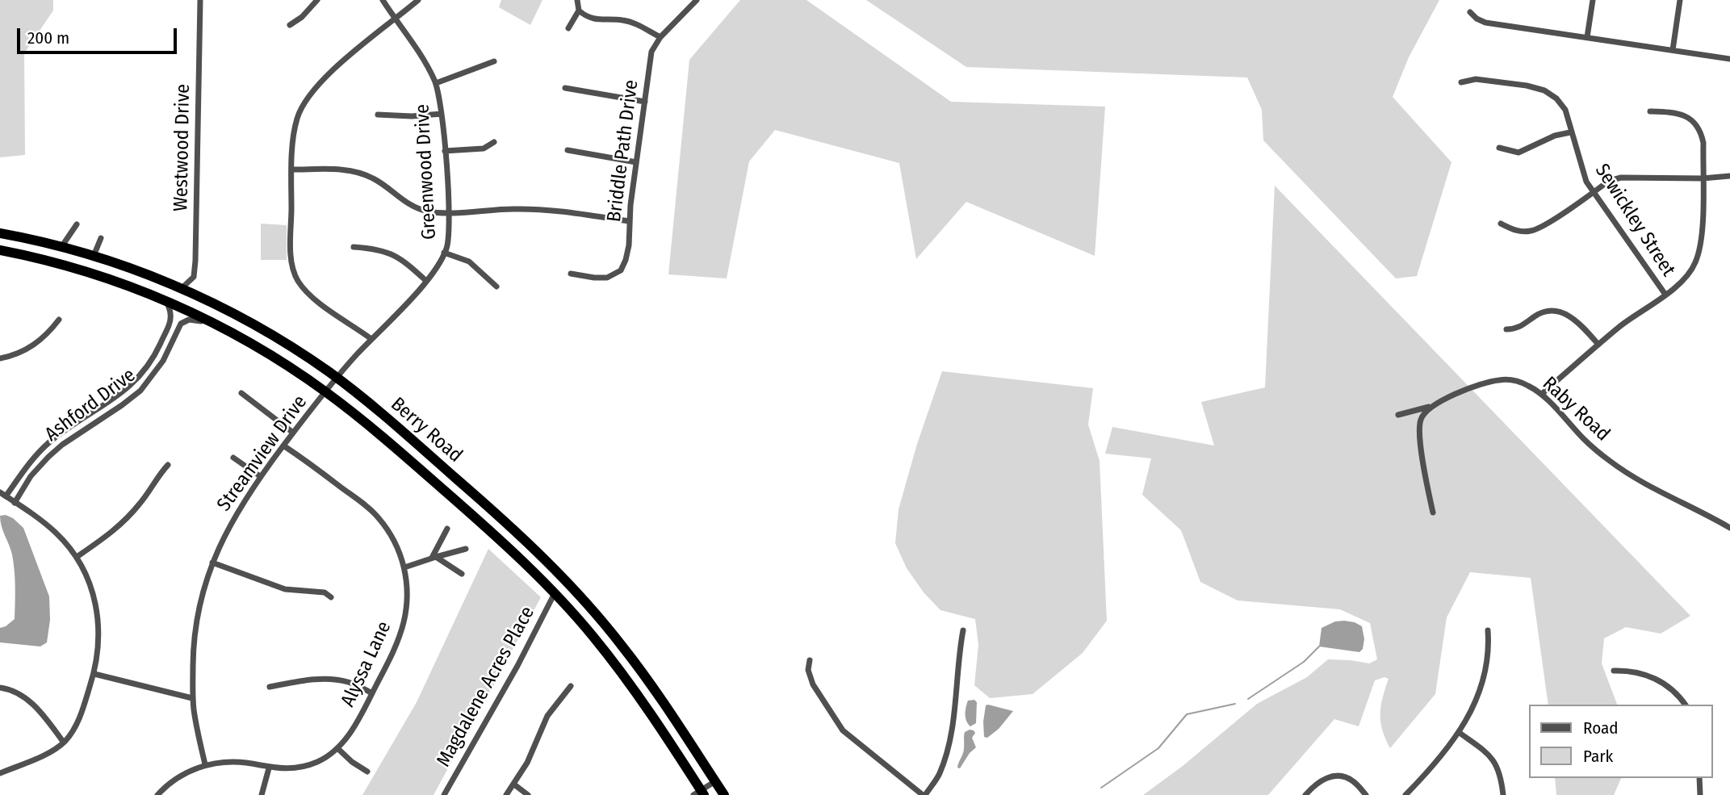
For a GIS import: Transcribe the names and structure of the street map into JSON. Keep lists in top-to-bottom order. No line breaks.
{"streets":{"highway":["Berry Road"],"street":["Westwood Drive","Briddle Path Drive","Greenwood Drive","Sewickley Street","Ashford Drive","Raby Road","Streamview Drive","Alyssa Lane","Magdalene Acres Place"]},"crossings":[["Westwood Drive","Berry Road"],["Greenwood Drive","Berry Road"],["Greenwood Drive","Streamview Drive"],["Ashford Drive","Berry Road"],["Berry Road","Streamview Drive"],["Berry Road","Magdalene Acres Place"],["Streamview Drive","Alyssa Lane"]],"legend":["Road","Park"],"scale_bar":"200 m"}
